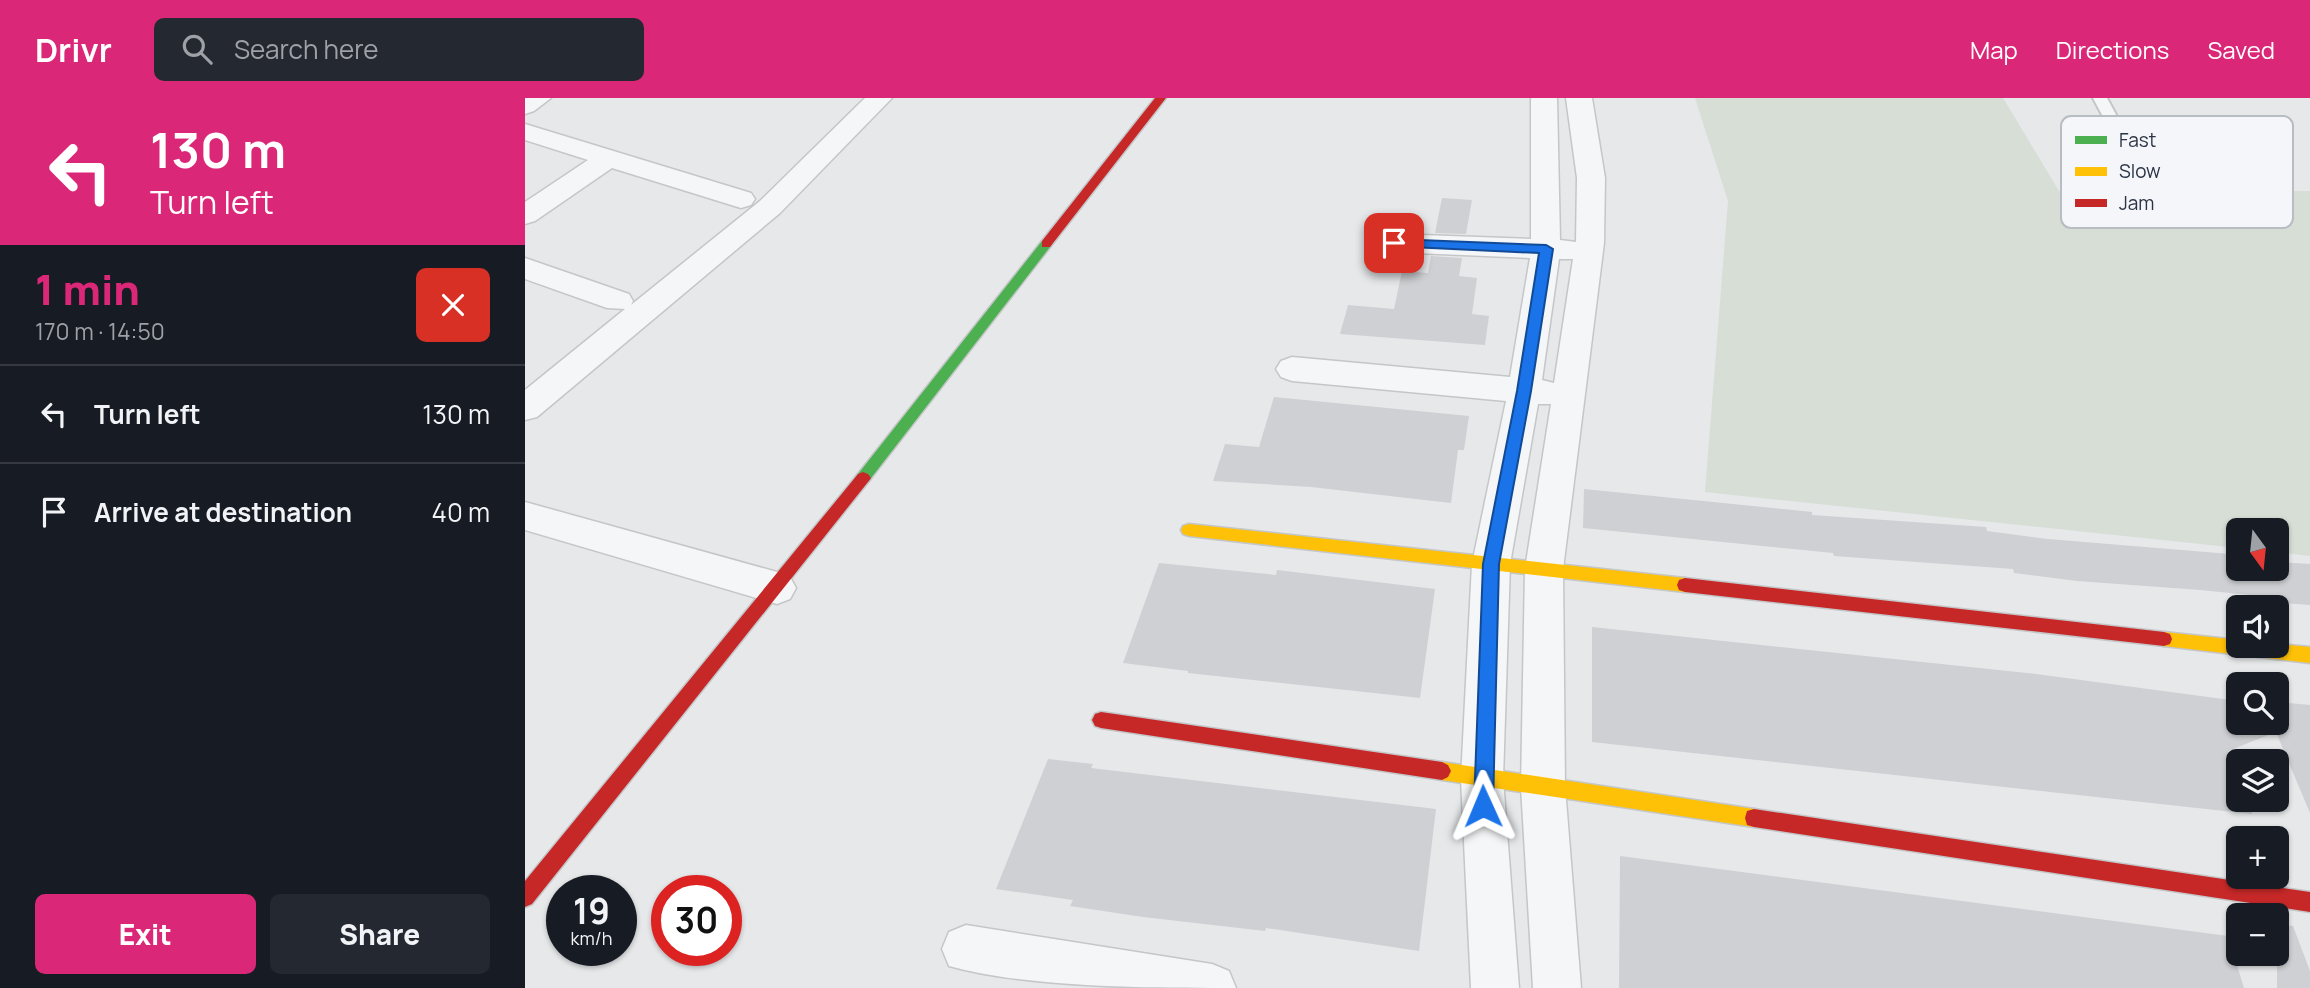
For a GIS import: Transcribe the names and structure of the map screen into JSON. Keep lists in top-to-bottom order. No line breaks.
{"legend":["Fast","Slow","Jam"],"north":"bottom","page":{"header":"Drivr","search":"Search here","nav":["Map","Directions","Saved"],"turn":["130 m","Turn left"],"heading":["1 min","170 m · 14:50"],"list":[{"name":"Turn left","value":"130 m"},{"name":"Arrive at destination","value":"40 m"}],"map_buttons":["+","−"],"speed":"19 km/h","limit":"30","buttons":["Exit","Share"]}}
